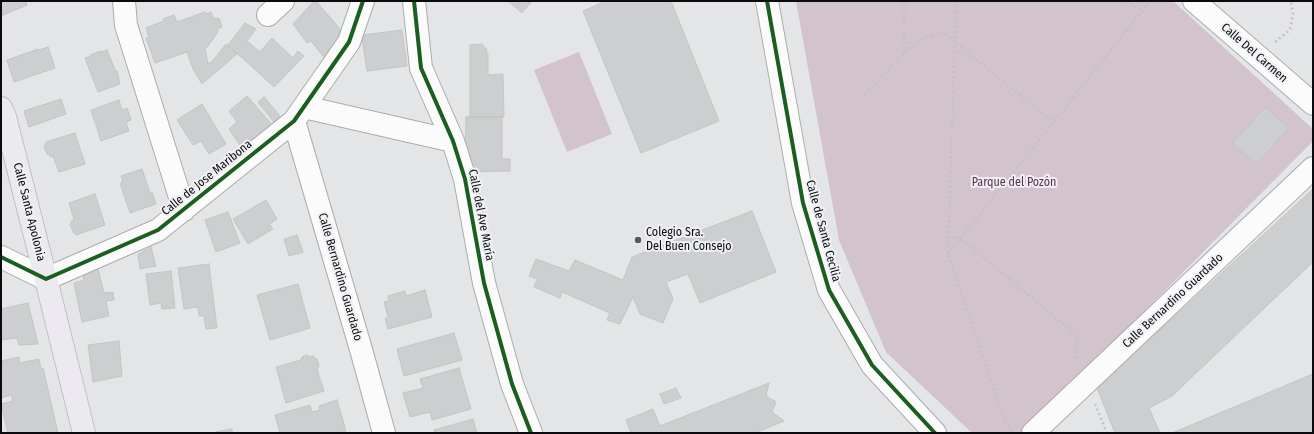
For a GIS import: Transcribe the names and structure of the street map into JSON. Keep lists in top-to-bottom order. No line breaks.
{"streets":{"main road":["Calle Santa Apolonia"],"street":["Calle Del Carmen","Calle de Jose Maribona","Calle del Ave María","Calle de Santa Cecilia","Calle Bernardino Guardado"]},"crossings":[["Calle de Jose Maribona","Calle Santa Apolonia"],["Calle de Jose Maribona","Calle Bernardino Guardado"]],"parks":["Parque del Pozón"],"places":["Colegio Sra. Del Buen Consejo"]}
